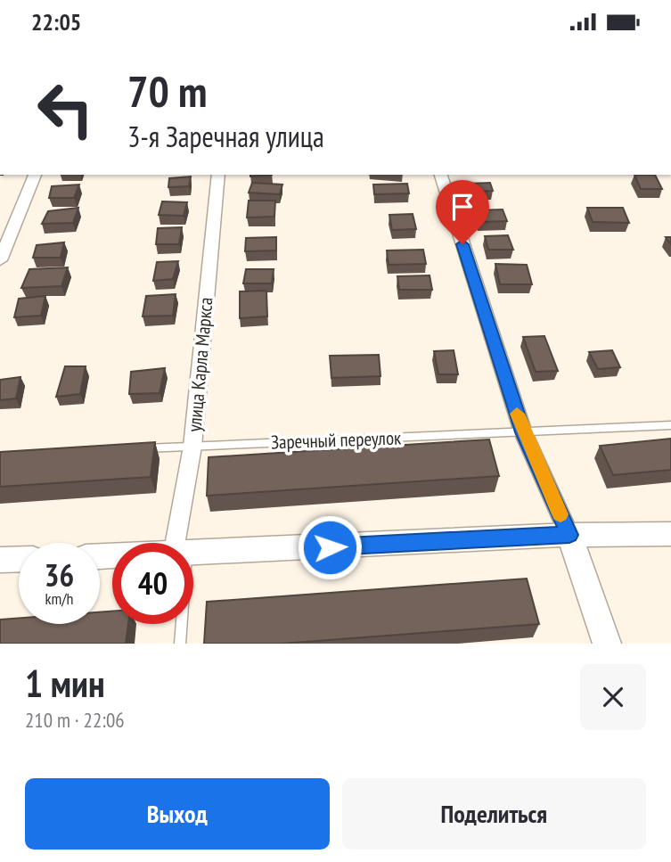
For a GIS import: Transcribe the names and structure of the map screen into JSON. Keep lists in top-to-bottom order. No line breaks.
{"streets":{"street":["улица Карла Маркса"],"lane":["Заречный переулок"]},"crossings":[["улица Карла Маркса","Заречный переулок"]],"page":{"status":"22:05","turn":["70 m","3-я Заречная улица"],"speed":"36 km/h","limit":"40","heading":["1 мин","210 m · 22:06"],"buttons":["Выход","Поделиться"]}}
